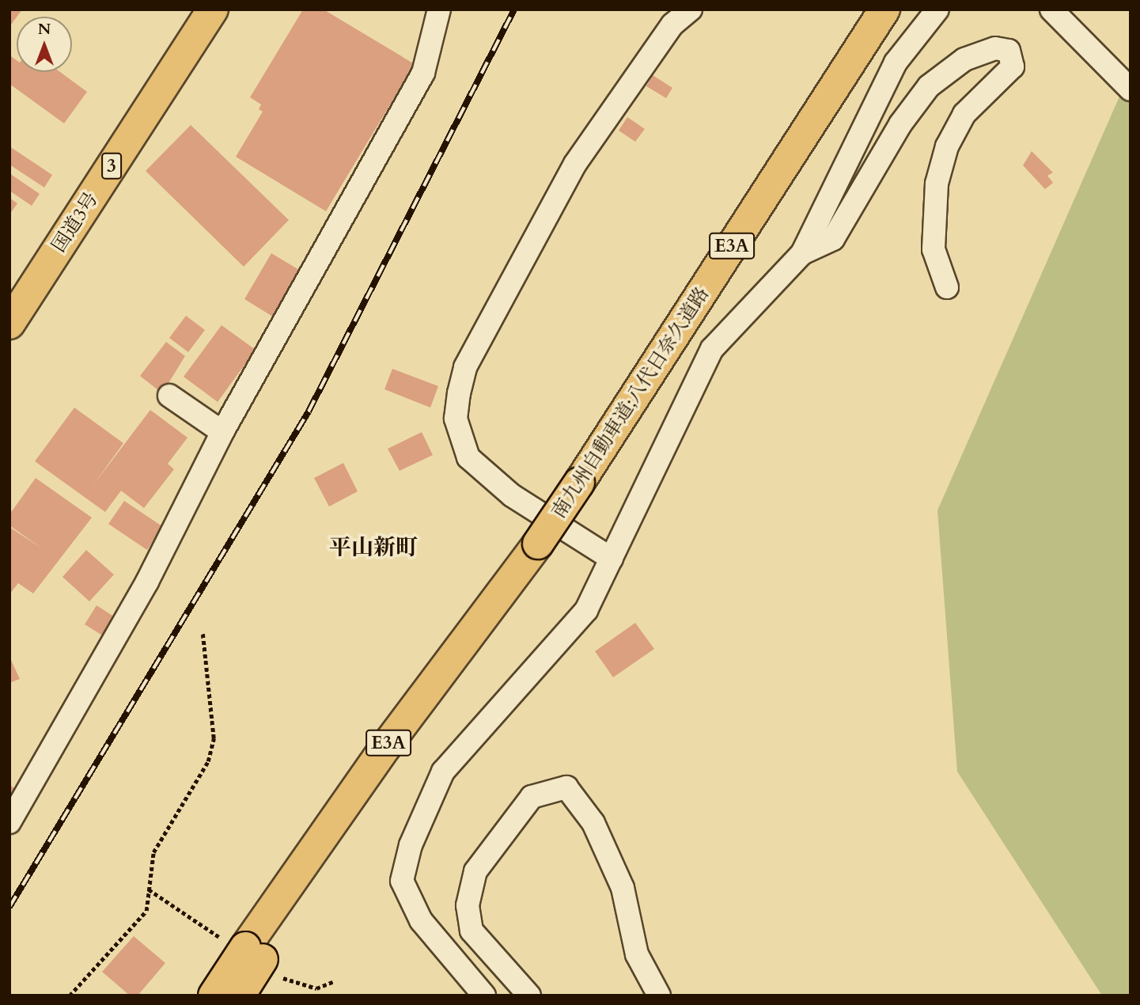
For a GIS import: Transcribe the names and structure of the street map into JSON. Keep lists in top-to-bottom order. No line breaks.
{"streets":{"highway":["3","国道3号","E3A","南九州自動車道;八代日奈久道路"]},"districts":["平山新町"],"north":"top"}
